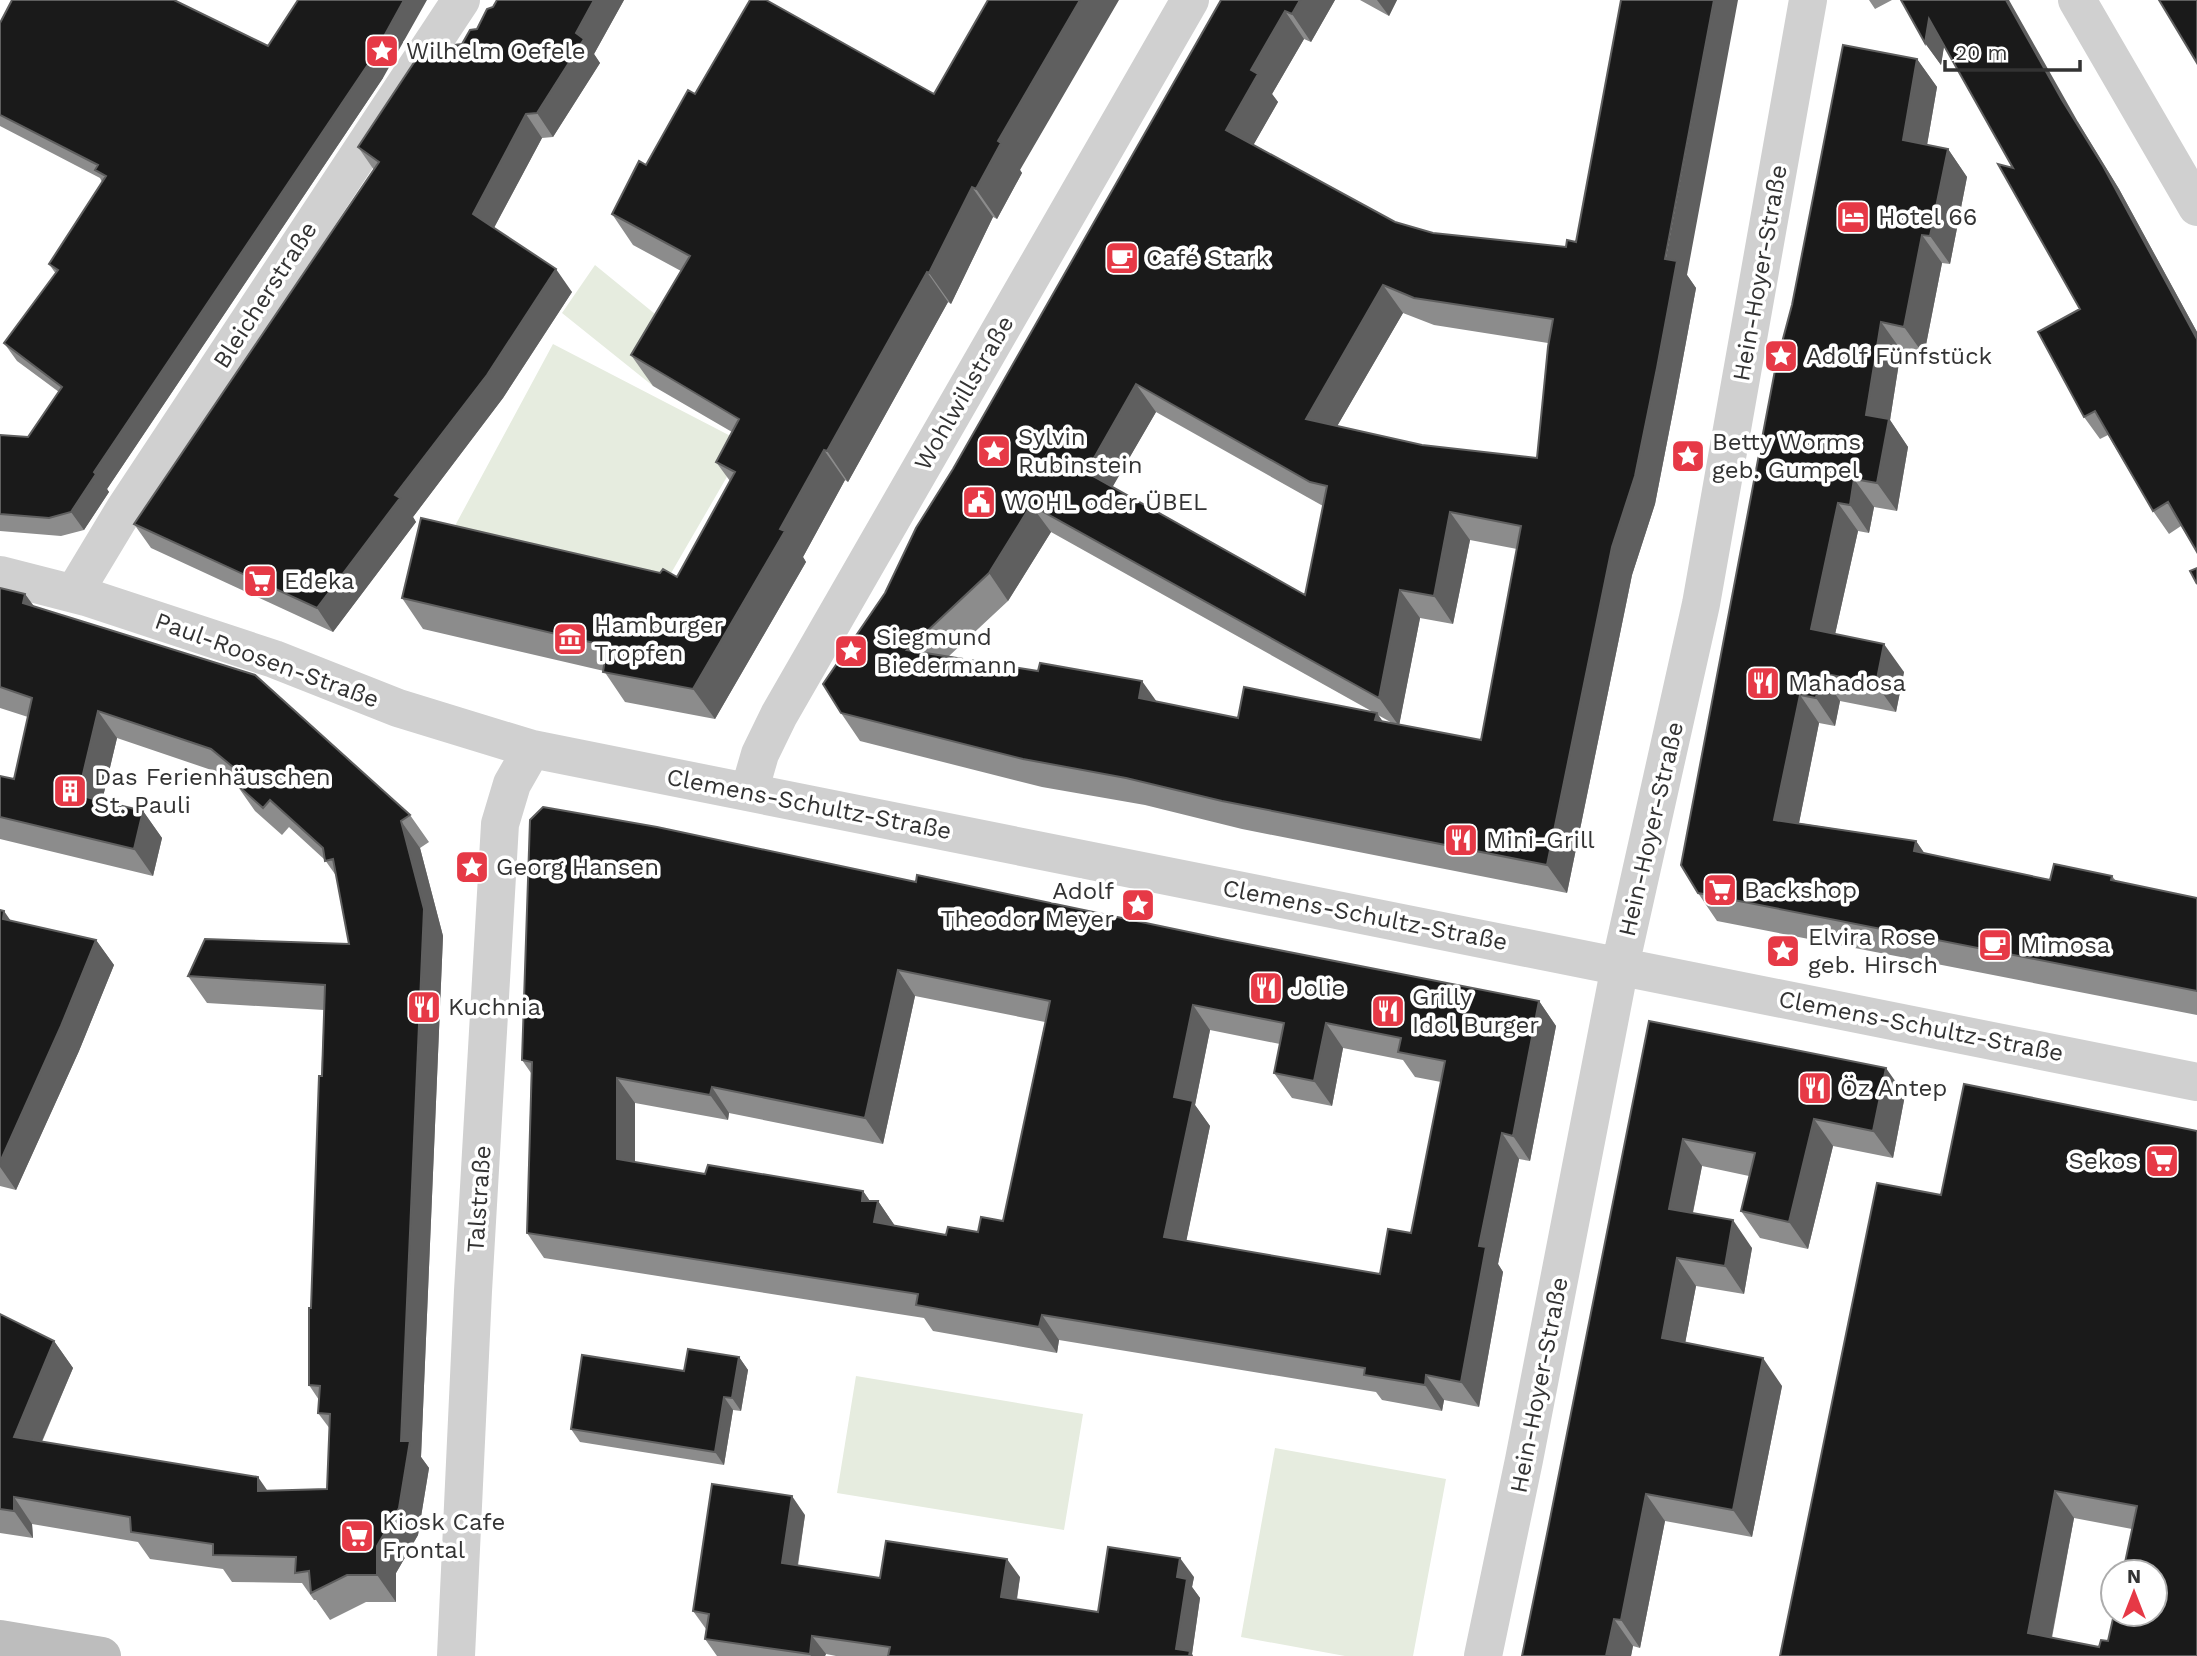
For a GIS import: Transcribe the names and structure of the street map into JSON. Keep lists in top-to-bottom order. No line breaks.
{"streets":{"street":["Hein-Hoyer-Straße","Bleicherstraße","Wohlwillstraße","Paul-Roosen-Straße","Clemens-Schultz-Straße","Talstraße"]},"crossings":[["Hein-Hoyer-Straße","Clemens-Schultz-Straße"],["Bleicherstraße","Paul-Roosen-Straße"],["Wohlwillstraße","Clemens-Schultz-Straße"],["Paul-Roosen-Straße","Clemens-Schultz-Straße"],["Paul-Roosen-Straße","Talstraße"],["Clemens-Schultz-Straße","Talstraße"]],"places":{"place":["Wilhelm Oefele","Adolf Fünfstück","Sylvin Rubinstein","Betty Worms geb. Gumpel","Siegmund Biedermann","Georg Hansen","Adolf Theodor Meyer","Elvira Rose geb. Hirsch"],"hotel":["Hotel 66"],"cafe":["Café Stark","Mimosa"],"public building":["WOHL oder ÜBEL"],"supermarket":["Edeka","Backshop","Sekos","Kiosk Cafe Frontal"],"museum":["Hamburger Tropfen"],"restaurant":["Mahadosa","Mini-Grill","Jolie","Kuchnia","Grilly Idol Burger","Öz Antep"],"building":["Das Ferienhäuschen St. Pauli"]},"scale_bar":"20 m","north":"top"}
